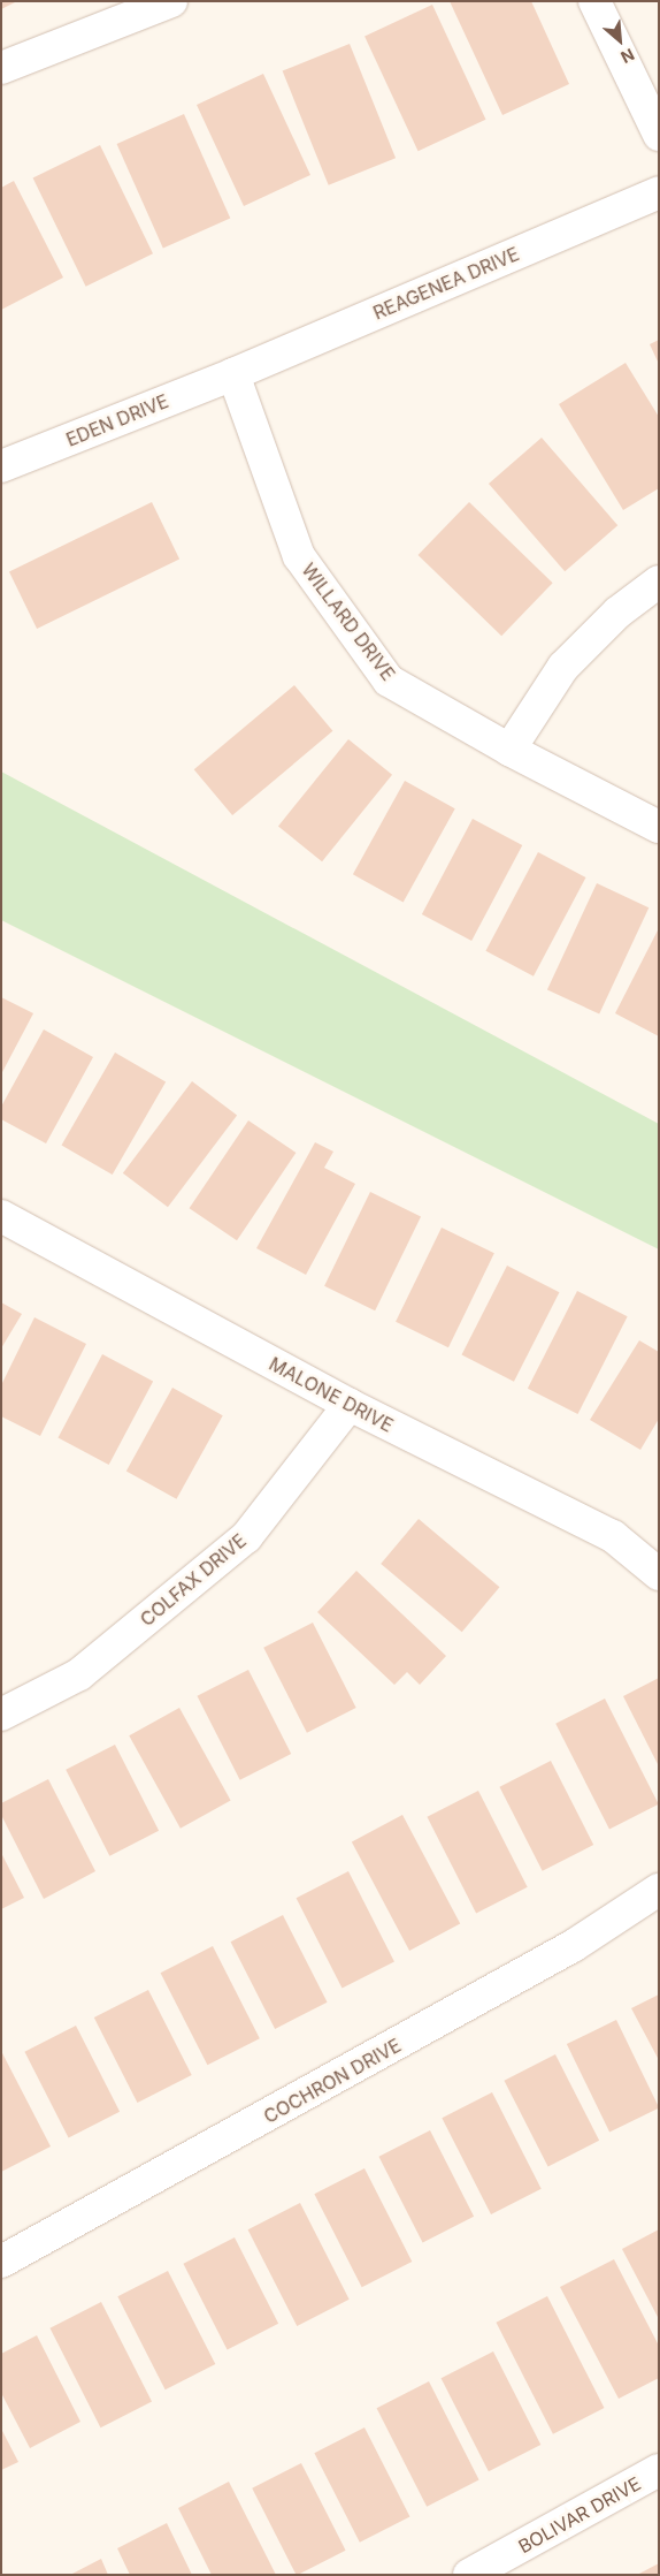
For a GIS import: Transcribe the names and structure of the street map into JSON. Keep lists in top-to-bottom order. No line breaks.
{"streets":{"street":["REAGENEA DRIVE","EDEN DRIVE","WILLARD DRIVE","MALONE DRIVE","COLFAX DRIVE","COCHRON DRIVE","BOLIVAR DRIVE"]},"crossings":[["REAGENEA DRIVE","EDEN DRIVE"],["REAGENEA DRIVE","WILLARD DRIVE"],["EDEN DRIVE","WILLARD DRIVE"],["MALONE DRIVE","COLFAX DRIVE"]],"north":"bottom right"}
